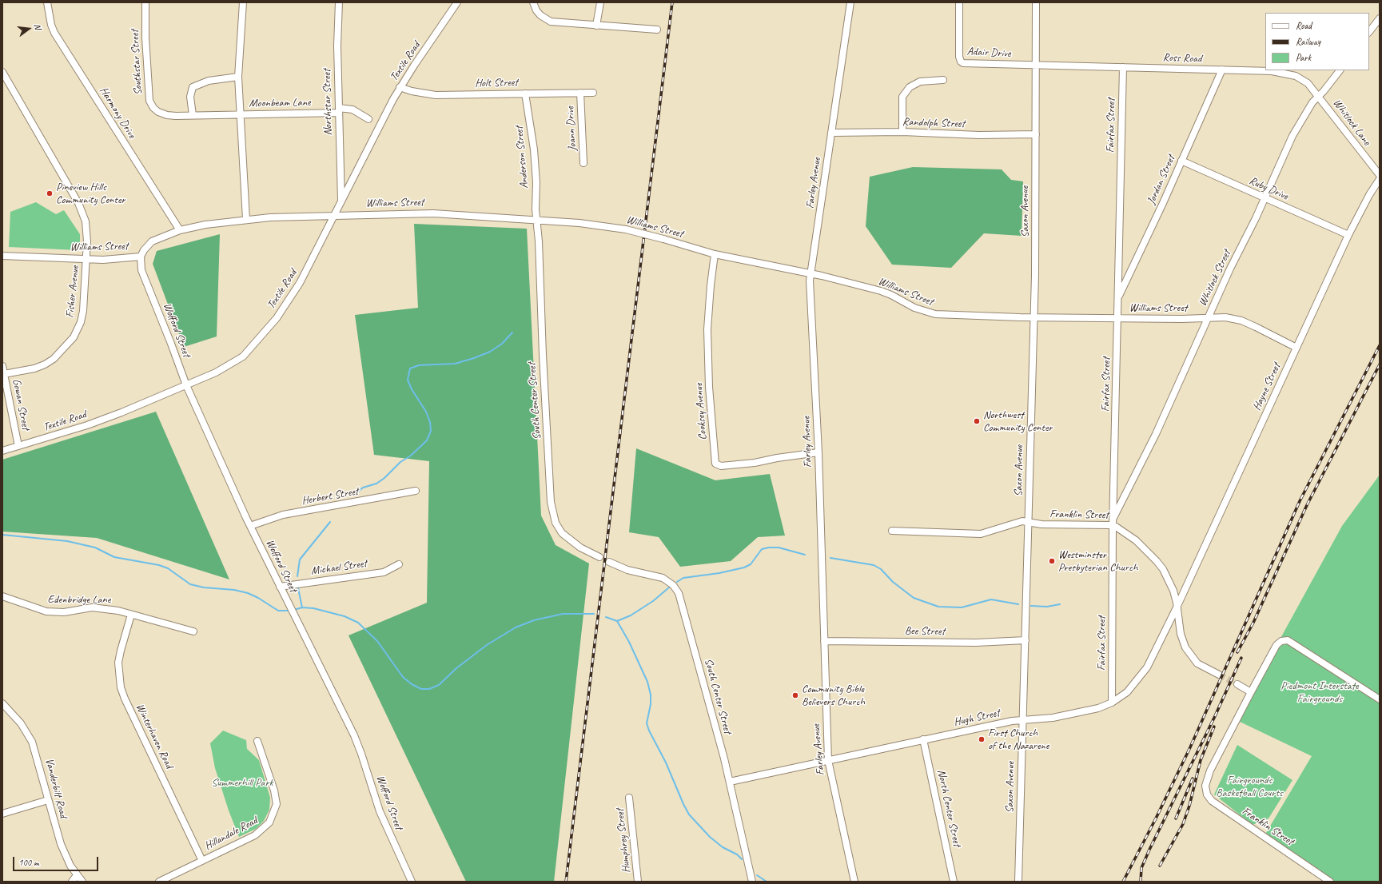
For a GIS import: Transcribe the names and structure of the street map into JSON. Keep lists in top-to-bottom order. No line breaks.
{"streets":{"street":["Adair Drive","Ross Road","Textile Road","Southstar Street","Holt Street","Northstar Street","Moonbeam Lane","Harmony Drive","Whitlock Lane","Randolph Street","Fairfax Street","Joann Drive","Anderson Street","Jordan Street","Farley Avenue","Ruby Drive","Williams Street","Saxon Avenue","Whitlock Street","Fisher Avenue","Wofford Street","Hayne Street","South Center Street","Gowan Street","Cooksey Avenue","Herbert Street","Franklin Street","Michael Street","Edenbridge Lane","Bee Street","Hugh Street","Winterhaven Road","Vanderbilt Road","North Center Street","Hillandale Road","Humphrey Street"]},"crossings":[["Adair Drive","Ross Road"],["Adair Drive","Saxon Avenue"],["Ross Road","Whitlock Lane"],["Ross Road","Fairfax Street"],["Ross Road","Jordan Street"],["Ross Road","Saxon Avenue"],["Ross Road","Whitlock Street"],["Textile Road","Holt Street"],["Textile Road","Northstar Street"],["Textile Road","Williams Street"],["Textile Road","Wofford Street"],["Textile Road","Gowan Street"],["Southstar Street","Moonbeam Lane"],["Holt Street","Joann Drive"],["Holt Street","Anderson Street"],["Northstar Street","Moonbeam Lane"],["Harmony Drive","Williams Street"],["Whitlock Lane","Whitlock Street"],["Randolph Street","Farley Avenue"],["Randolph Street","Saxon Avenue"],["Fairfax Street","Jordan Street"],["Fairfax Street","Williams Street"],["Fairfax Street","Whitlock Street"],["Fairfax Street","Franklin Street"],["Fairfax Street","Hugh Street"],["Anderson Street","Williams Street"],["Anderson Street","South Center Street"],["Jordan Street","Ruby Drive"],["Farley Avenue","Williams Street"],["Farley Avenue","Cooksey Avenue"],["Farley Avenue","Bee Street"],["Farley Avenue","Hugh Street"],["Ruby Drive","Whitlock Street"],["Ruby Drive","Hayne Street"],["Williams Street","Saxon Avenue"],["Williams Street","Whitlock Street"],["Williams Street","Fisher Avenue"],["Williams Street","Wofford Street"],["Williams Street","Hayne Street"],["Williams Street","South Center Street"],["Williams Street","Cooksey Avenue"],["Saxon Avenue","Franklin Street"],["Saxon Avenue","Bee Street"],["Saxon Avenue","Hugh Street"],["Whitlock Street","Franklin Street"],["Fisher Avenue","Gowan Street"],["Wofford Street","Herbert Street"],["Wofford Street","Michael Street"],["Hayne Street","Franklin Street"],["Hayne Street","Hugh Street"],["South Center Street","Hugh Street"],["Franklin Street","Hugh Street"],["Edenbridge Lane","Winterhaven Road"],["Hugh Street","North Center Street"],["Winterhaven Road","Hillandale Road"]],"parks":["Piedmont Interstate Fairgrounds","Fairgrounds Basketball Courts","Summerhill Park"],"places":["Pineview Hills Community Center","Northwest Community Center","Westminster Presbyterian Church","Community Bible Believers Church","First Church of the Nazarene"],"legend":["Road","Railway","Park"],"scale_bar":"100 m","north":"right"}
